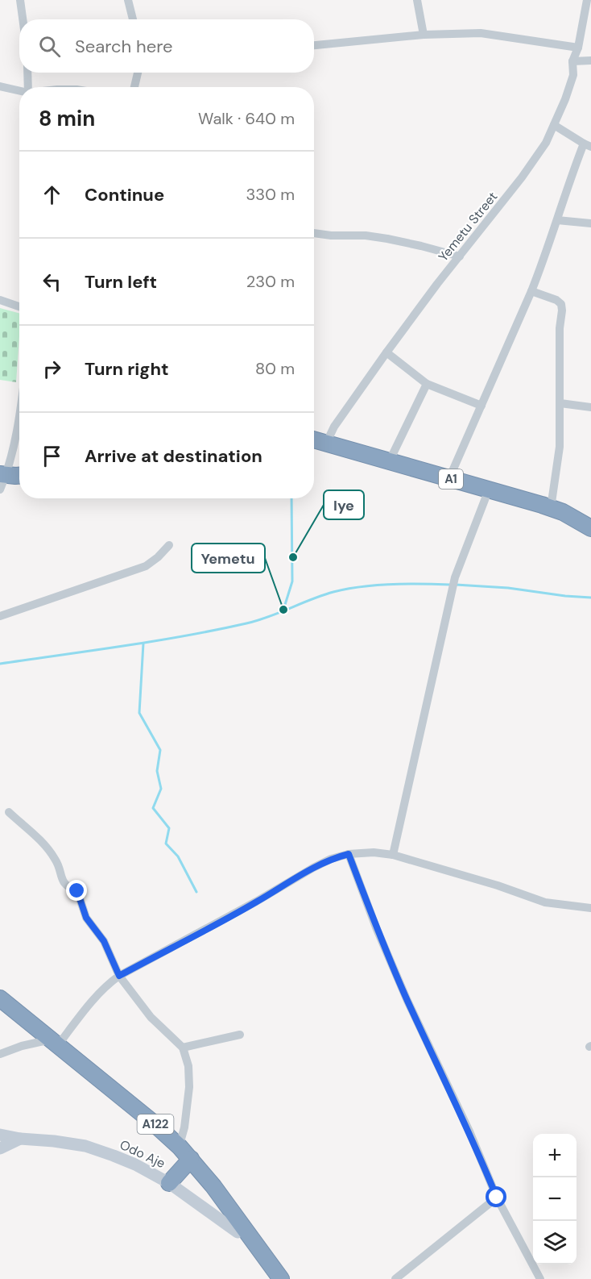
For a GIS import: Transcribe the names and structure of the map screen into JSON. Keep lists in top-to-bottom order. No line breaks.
{"streets":{"highway":["A1","A122"],"street":["Yemetu Street","Odo Aje"]},"crossings":[["Yemetu Street","A1"],["A122","Odo Aje"]],"places":["Iye","Yemetu"],"page":{"search":"Search here","heading":["8 min","Walk · 640 m"],"list":[["Continue","330 m"],["Turn left","230 m"],["Turn right","80 m"],"Arrive at destination"],"map_buttons":["+","−"]}}
